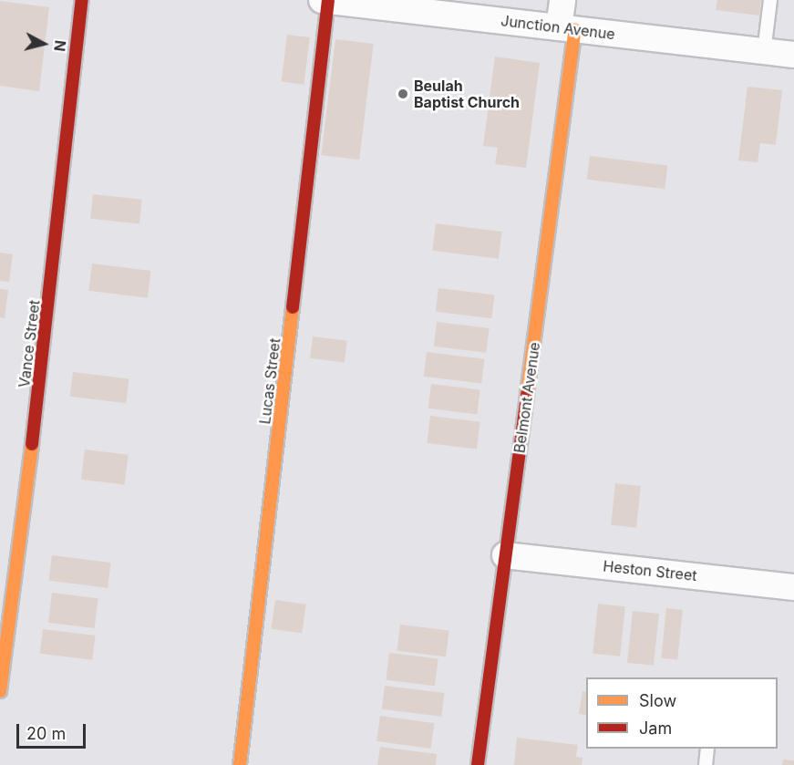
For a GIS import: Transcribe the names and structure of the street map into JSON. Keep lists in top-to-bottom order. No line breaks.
{"streets":{"street":["Junction Avenue","Vance Street","Lucas Street","Belmont Avenue","Heston Street"]},"crossings":[["Junction Avenue","Lucas Street"],["Junction Avenue","Belmont Avenue"],["Belmont Avenue","Heston Street"]],"places":["Beulah Baptist Church"],"legend":["Slow","Jam"],"scale_bar":"20 m","north":"right"}
